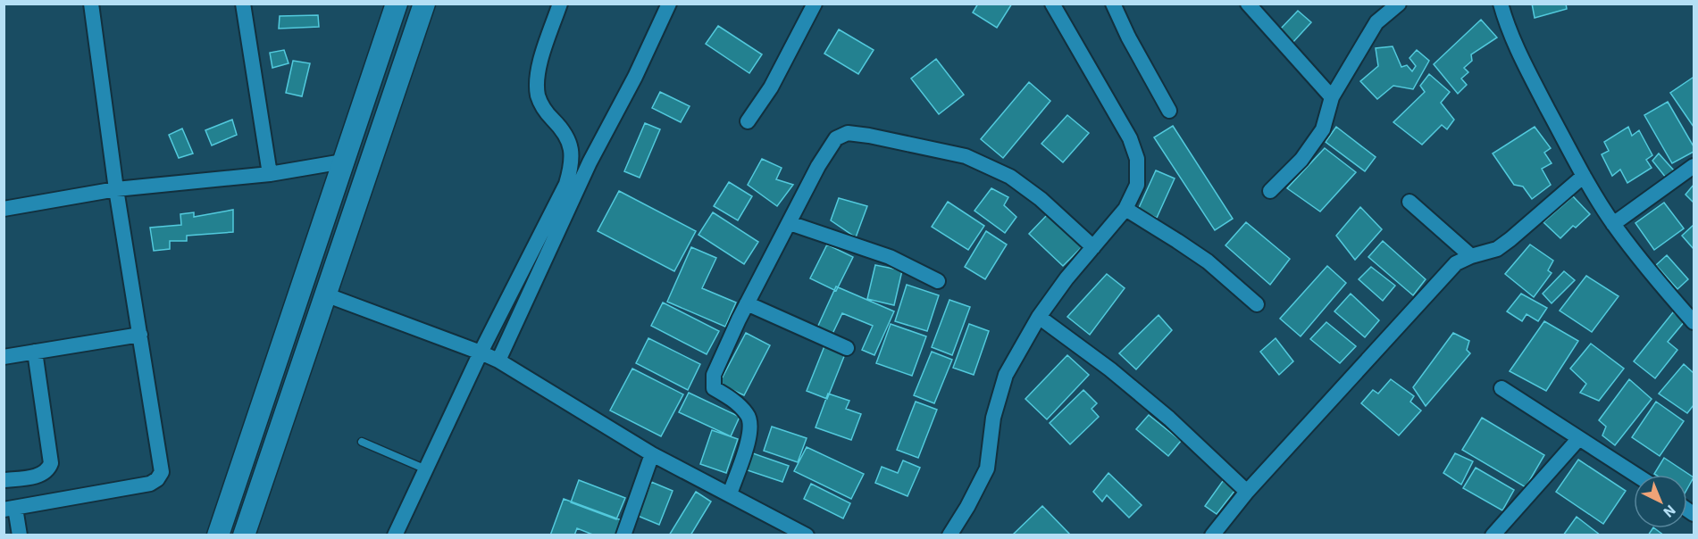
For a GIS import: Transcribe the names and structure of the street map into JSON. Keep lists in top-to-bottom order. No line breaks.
{"north":"bottom right"}
